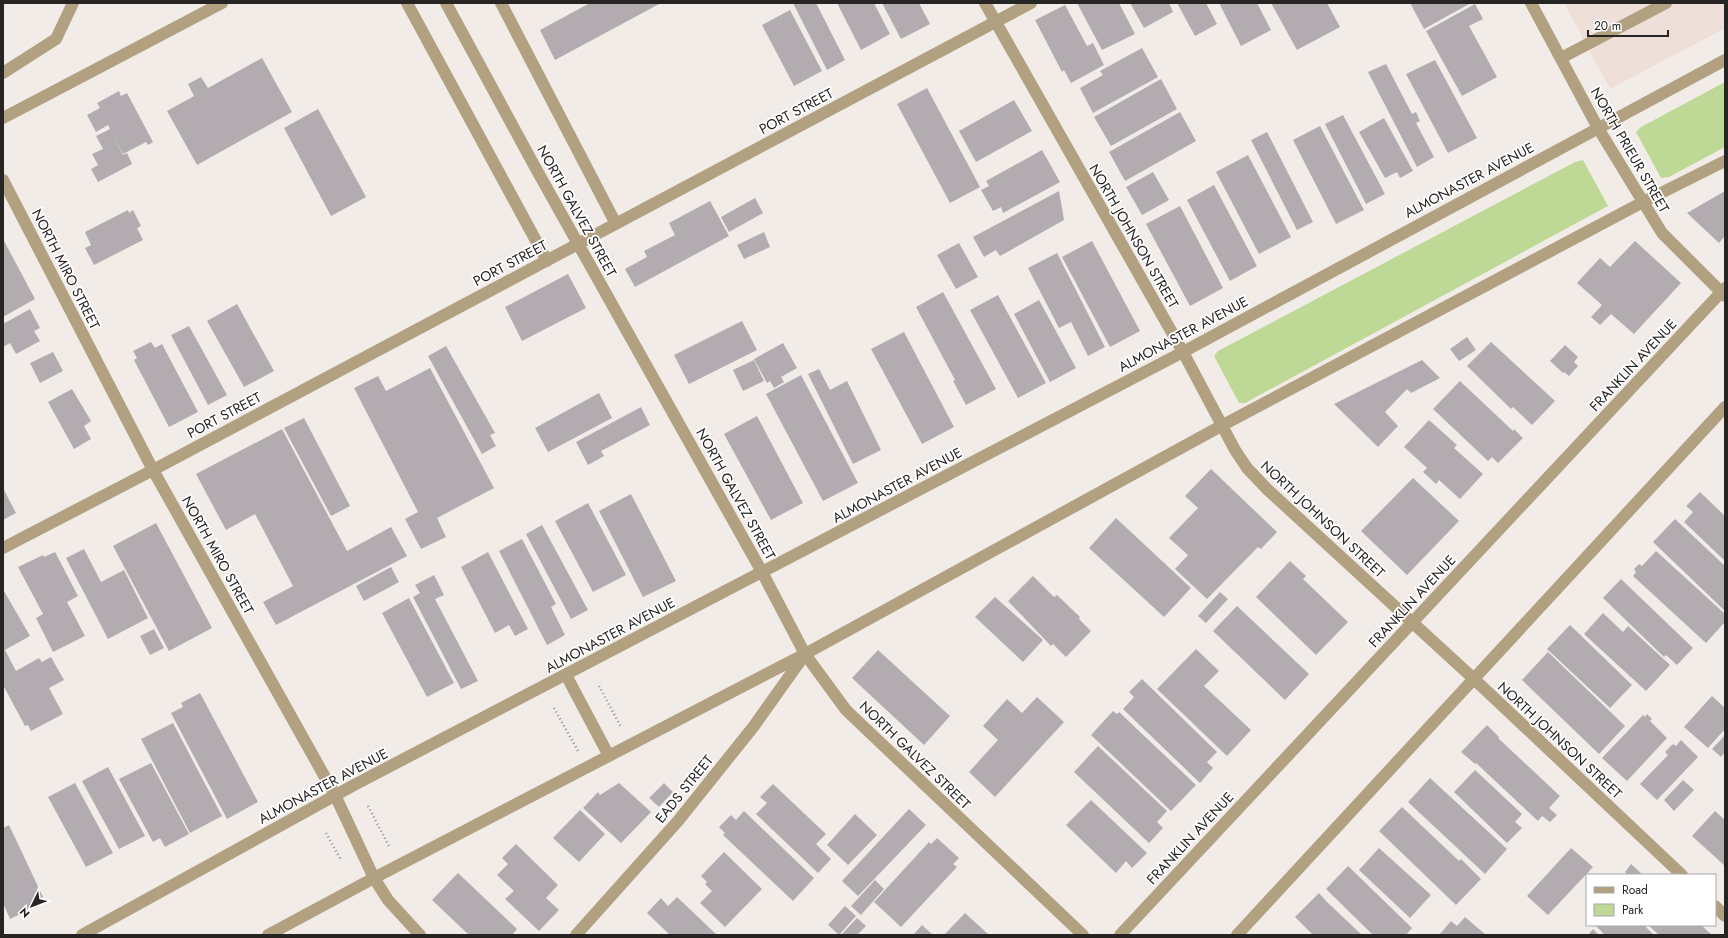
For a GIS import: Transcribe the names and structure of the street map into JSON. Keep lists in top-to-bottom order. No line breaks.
{"streets":{"street":["PORT STREET","NORTH PRIEUR STREET","ALMONASTER AVENUE","NORTH GALVEZ STREET","NORTH JOHNSON STREET","NORTH MIRO STREET","FRANKLIN AVENUE","EADS STREET"]},"crossings":[["PORT STREET","NORTH GALVEZ STREET"],["PORT STREET","NORTH JOHNSON STREET"],["PORT STREET","NORTH MIRO STREET"],["NORTH PRIEUR STREET","ALMONASTER AVENUE"],["NORTH PRIEUR STREET","FRANKLIN AVENUE"],["ALMONASTER AVENUE","NORTH GALVEZ STREET"],["ALMONASTER AVENUE","NORTH JOHNSON STREET"],["ALMONASTER AVENUE","NORTH MIRO STREET"],["NORTH GALVEZ STREET","EADS STREET"],["NORTH JOHNSON STREET","FRANKLIN AVENUE"]],"legend":["Road","Park"],"scale_bar":"20 m","north":"bottom left"}
